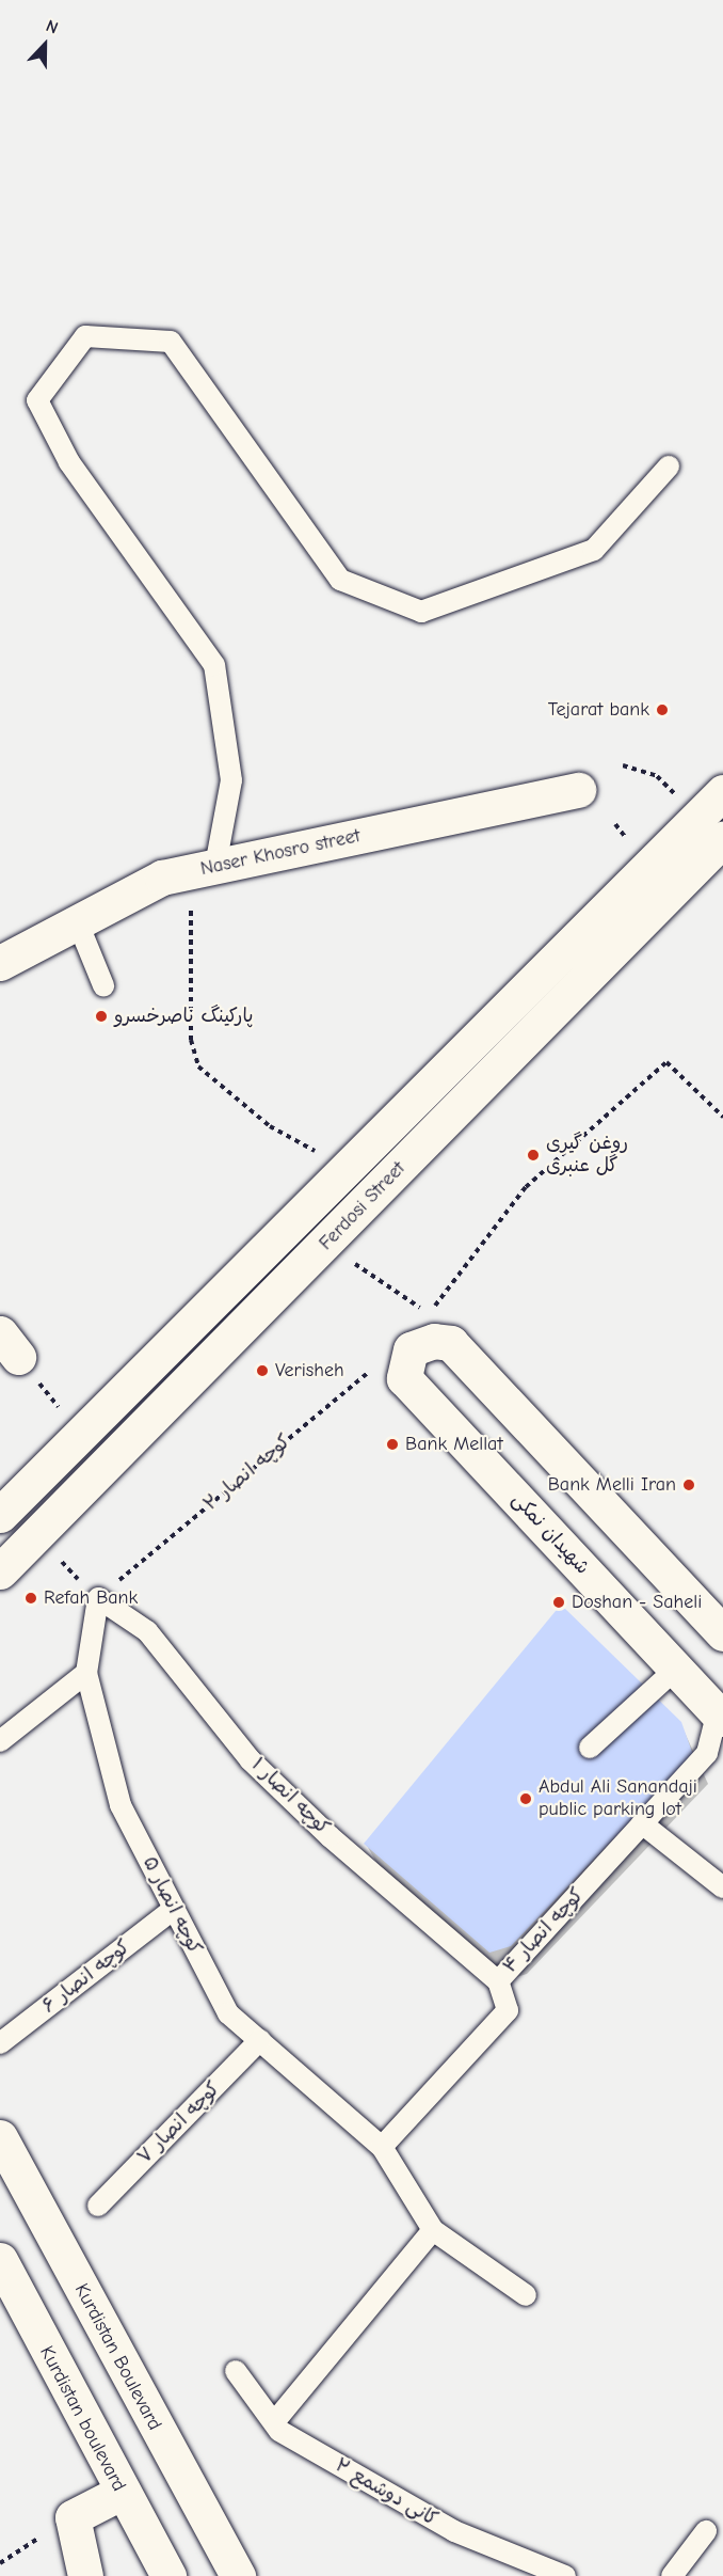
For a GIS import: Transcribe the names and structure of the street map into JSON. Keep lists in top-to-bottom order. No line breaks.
{"streets":{"street":["Naser Khosro street","Ferdosi Street","شهیدان نمکی","Kurdistan Boulevard","Kurdistan boulevard"],"lane":["کوچه انصار ۱","کوچه انصار ۵","کوچه انصار ۴","کوچه انصار ۶","کوچه انصار ۷","کانی دوشمع ۲"],"path":["کوچه انصار ۲"]},"crossings":[["کوچه انصار ۲","شهیدان نمکی"],["کوچه انصار ۲","کوچه انصار ۱"],["کوچه انصار ۲","کوچه انصار ۵"],["شهیدان نمکی","کوچه انصار ۴"],["کوچه انصار ۱","کوچه انصار ۵"],["کوچه انصار ۱","کوچه انصار ۴"],["کوچه انصار ۵","کوچه انصار ۴"],["کوچه انصار ۵","کوچه انصار ۶"],["کوچه انصار ۵","کوچه انصار ۷"]],"places":["Tejarat bank","پارکینگ ناصرخسرو","روغن گیری گل عنبری","Verisheh","Bank Mellat","Bank Melli Iran","Refah Bank","Doshan - Saheli","Abdul Ali Sanandaji public parking lot"],"north":"top"}
